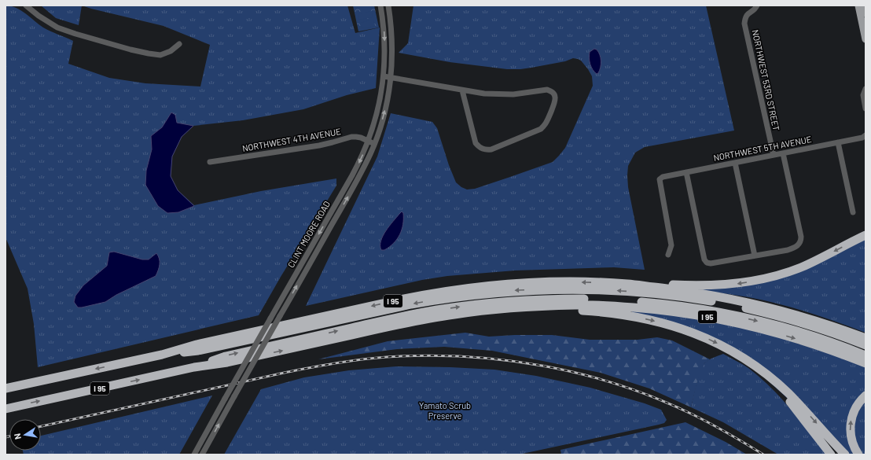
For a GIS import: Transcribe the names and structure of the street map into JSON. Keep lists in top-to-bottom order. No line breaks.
{"streets":{"highway":["I 95"],"street":["NORTHWEST 53RD STREET","NORTHWEST 4TH AVENUE","NORTHWEST 5TH AVENUE","CLINT MOORE ROAD"]},"crossings":[["NORTHWEST 53RD STREET","NORTHWEST 5TH AVENUE"],["NORTHWEST 4TH AVENUE","CLINT MOORE ROAD"]],"parks":["Yamato Scrub Preserve"],"north":"left"}
